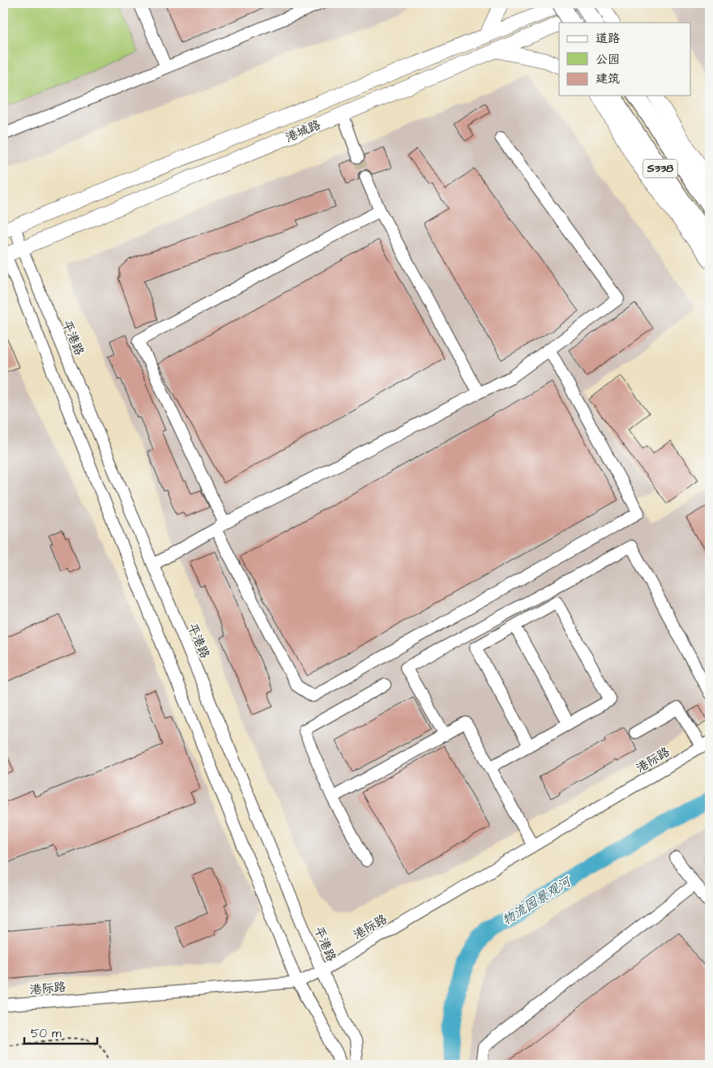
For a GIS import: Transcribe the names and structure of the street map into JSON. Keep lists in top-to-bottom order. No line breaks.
{"streets":{"highway":["S338"],"main road":["港城路"],"street":["平港路","港际路"]},"crossings":[["港城路","平港路"],["平港路","港际路"]],"water":["物流园景观河"],"legend":["道路","公园","建筑"],"scale_bar":"50 m"}
